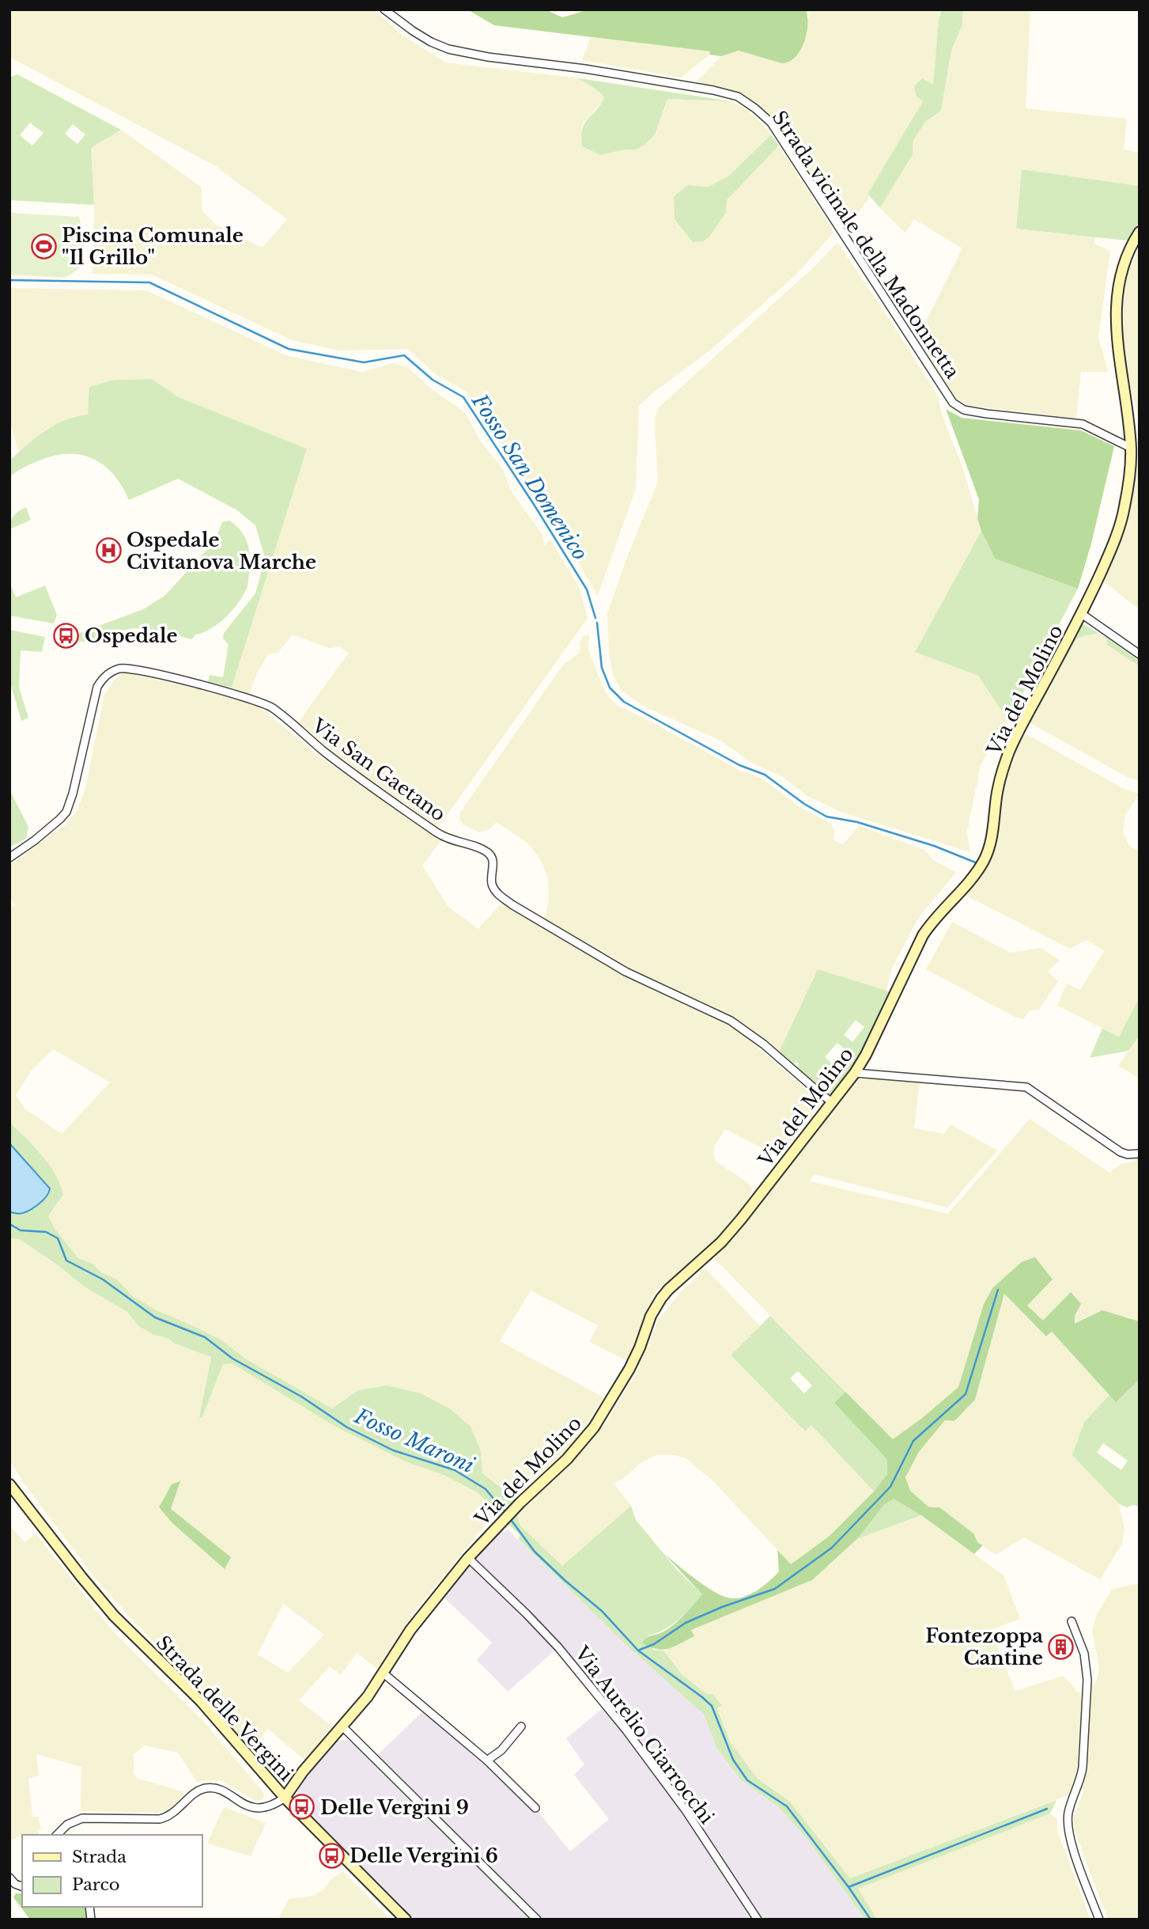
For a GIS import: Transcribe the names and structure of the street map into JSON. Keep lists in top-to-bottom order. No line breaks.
{"streets":{"street":["Strada vicinale della Madonnetta","Via del Molino","Via San Gaetano","Strada delle Vergini","Via Aurelio Ciarrocchi"]},"crossings":[["Strada vicinale della Madonnetta","Via del Molino"],["Via del Molino","Via San Gaetano"],["Via del Molino","Strada delle Vergini"],["Via del Molino","Via Aurelio Ciarrocchi"]],"water":["Fosso San Domenico","Fosso Maroni"],"places":{"sports":["Piscina Comunale \"Il Grillo\""],"hospital":["Ospedale Civitanova Marche"],"bus stop":["Ospedale","Delle Vergini 9","Delle Vergini 6"],"building":["Fontezoppa Cantine"]},"legend":["Strada","Parco"]}
